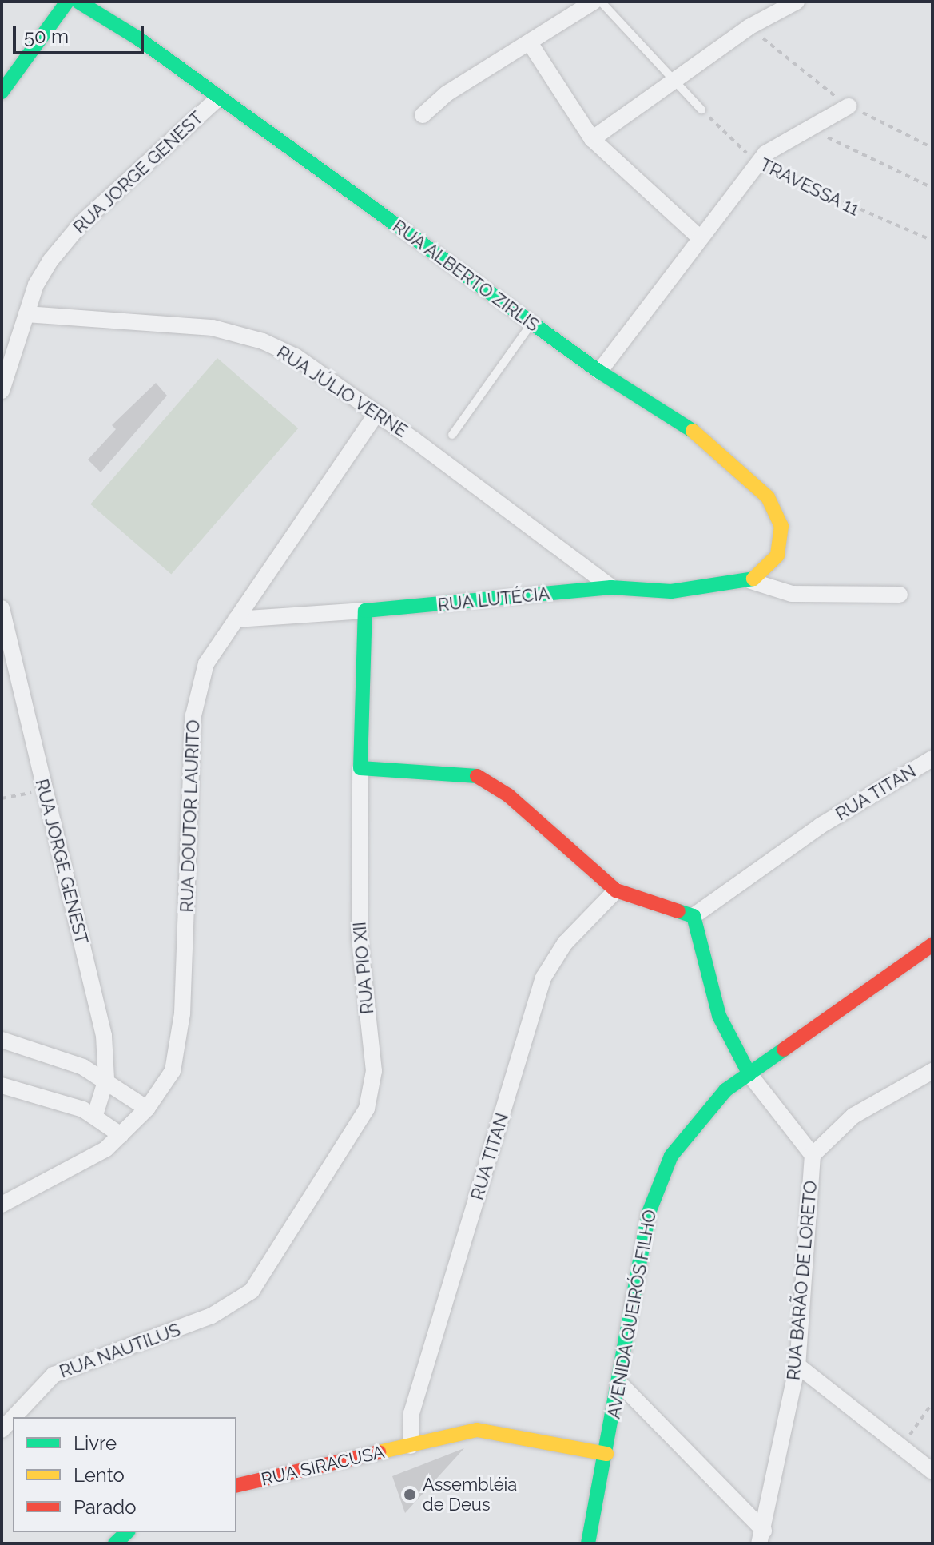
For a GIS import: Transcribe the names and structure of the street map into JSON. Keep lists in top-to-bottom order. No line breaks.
{"streets":{"street":["RUA JORGE GENEST","RUA ALBERTO ZIRLIS","RUA JÚLIO VERNE","RUA LUTÉCIA","RUA TITAN","RUA DOUTOR LAURITO","RUA PIO XII","RUA BARÃO DE LORETO","AVENIDA QUEIRÓS FILHO","RUA NAUTILUS","RUA SIRACUSA"],"path":["TRAVESSA 11"]},"crossings":[["RUA JORGE GENEST","RUA ALBERTO ZIRLIS"],["RUA JORGE GENEST","RUA JÚLIO VERNE"],["RUA ALBERTO ZIRLIS","RUA LUTÉCIA"],["RUA JÚLIO VERNE","RUA LUTÉCIA"],["RUA JÚLIO VERNE","RUA DOUTOR LAURITO"],["RUA LUTÉCIA","RUA DOUTOR LAURITO"],["RUA LUTÉCIA","RUA PIO XII"],["RUA TITAN","RUA SIRACUSA"],["RUA PIO XII","RUA NAUTILUS"],["RUA BARÃO DE LORETO","AVENIDA QUEIRÓS FILHO"],["AVENIDA QUEIRÓS FILHO","RUA SIRACUSA"]],"places":["Assembléia de Deus"],"legend":["Livre","Lento","Parado"],"scale_bar":"50 m"}
